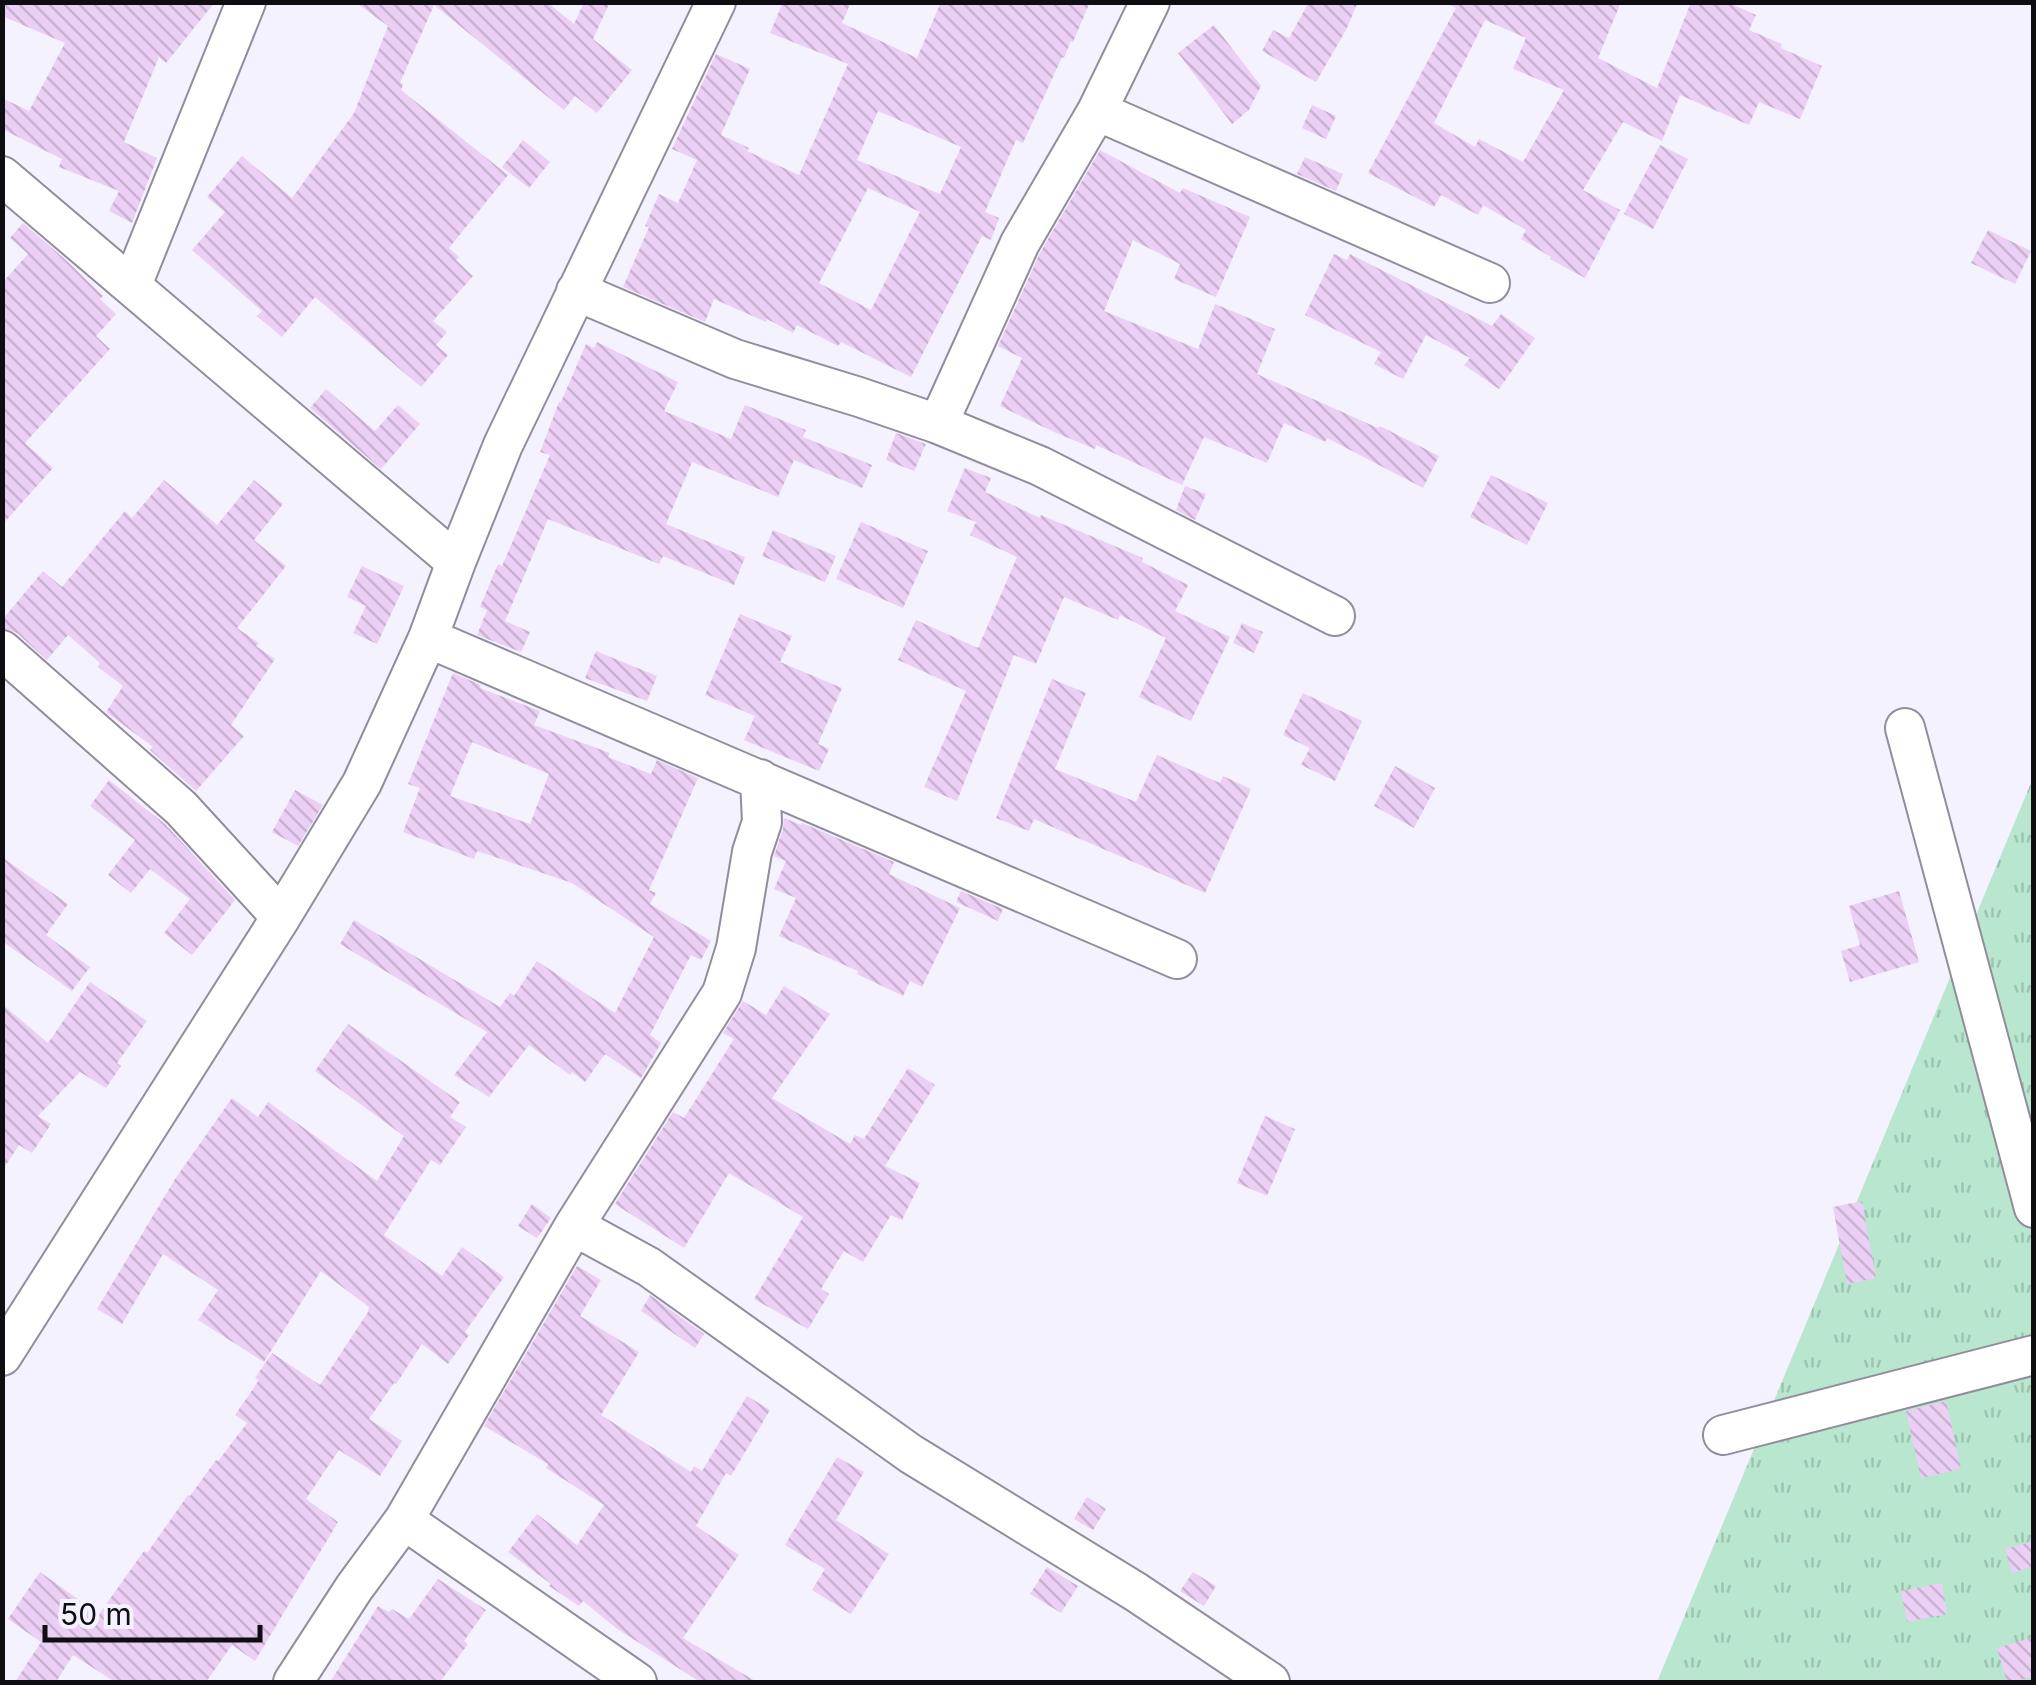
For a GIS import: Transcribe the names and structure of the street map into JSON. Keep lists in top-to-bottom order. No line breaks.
{"scale_bar":"50 m"}
